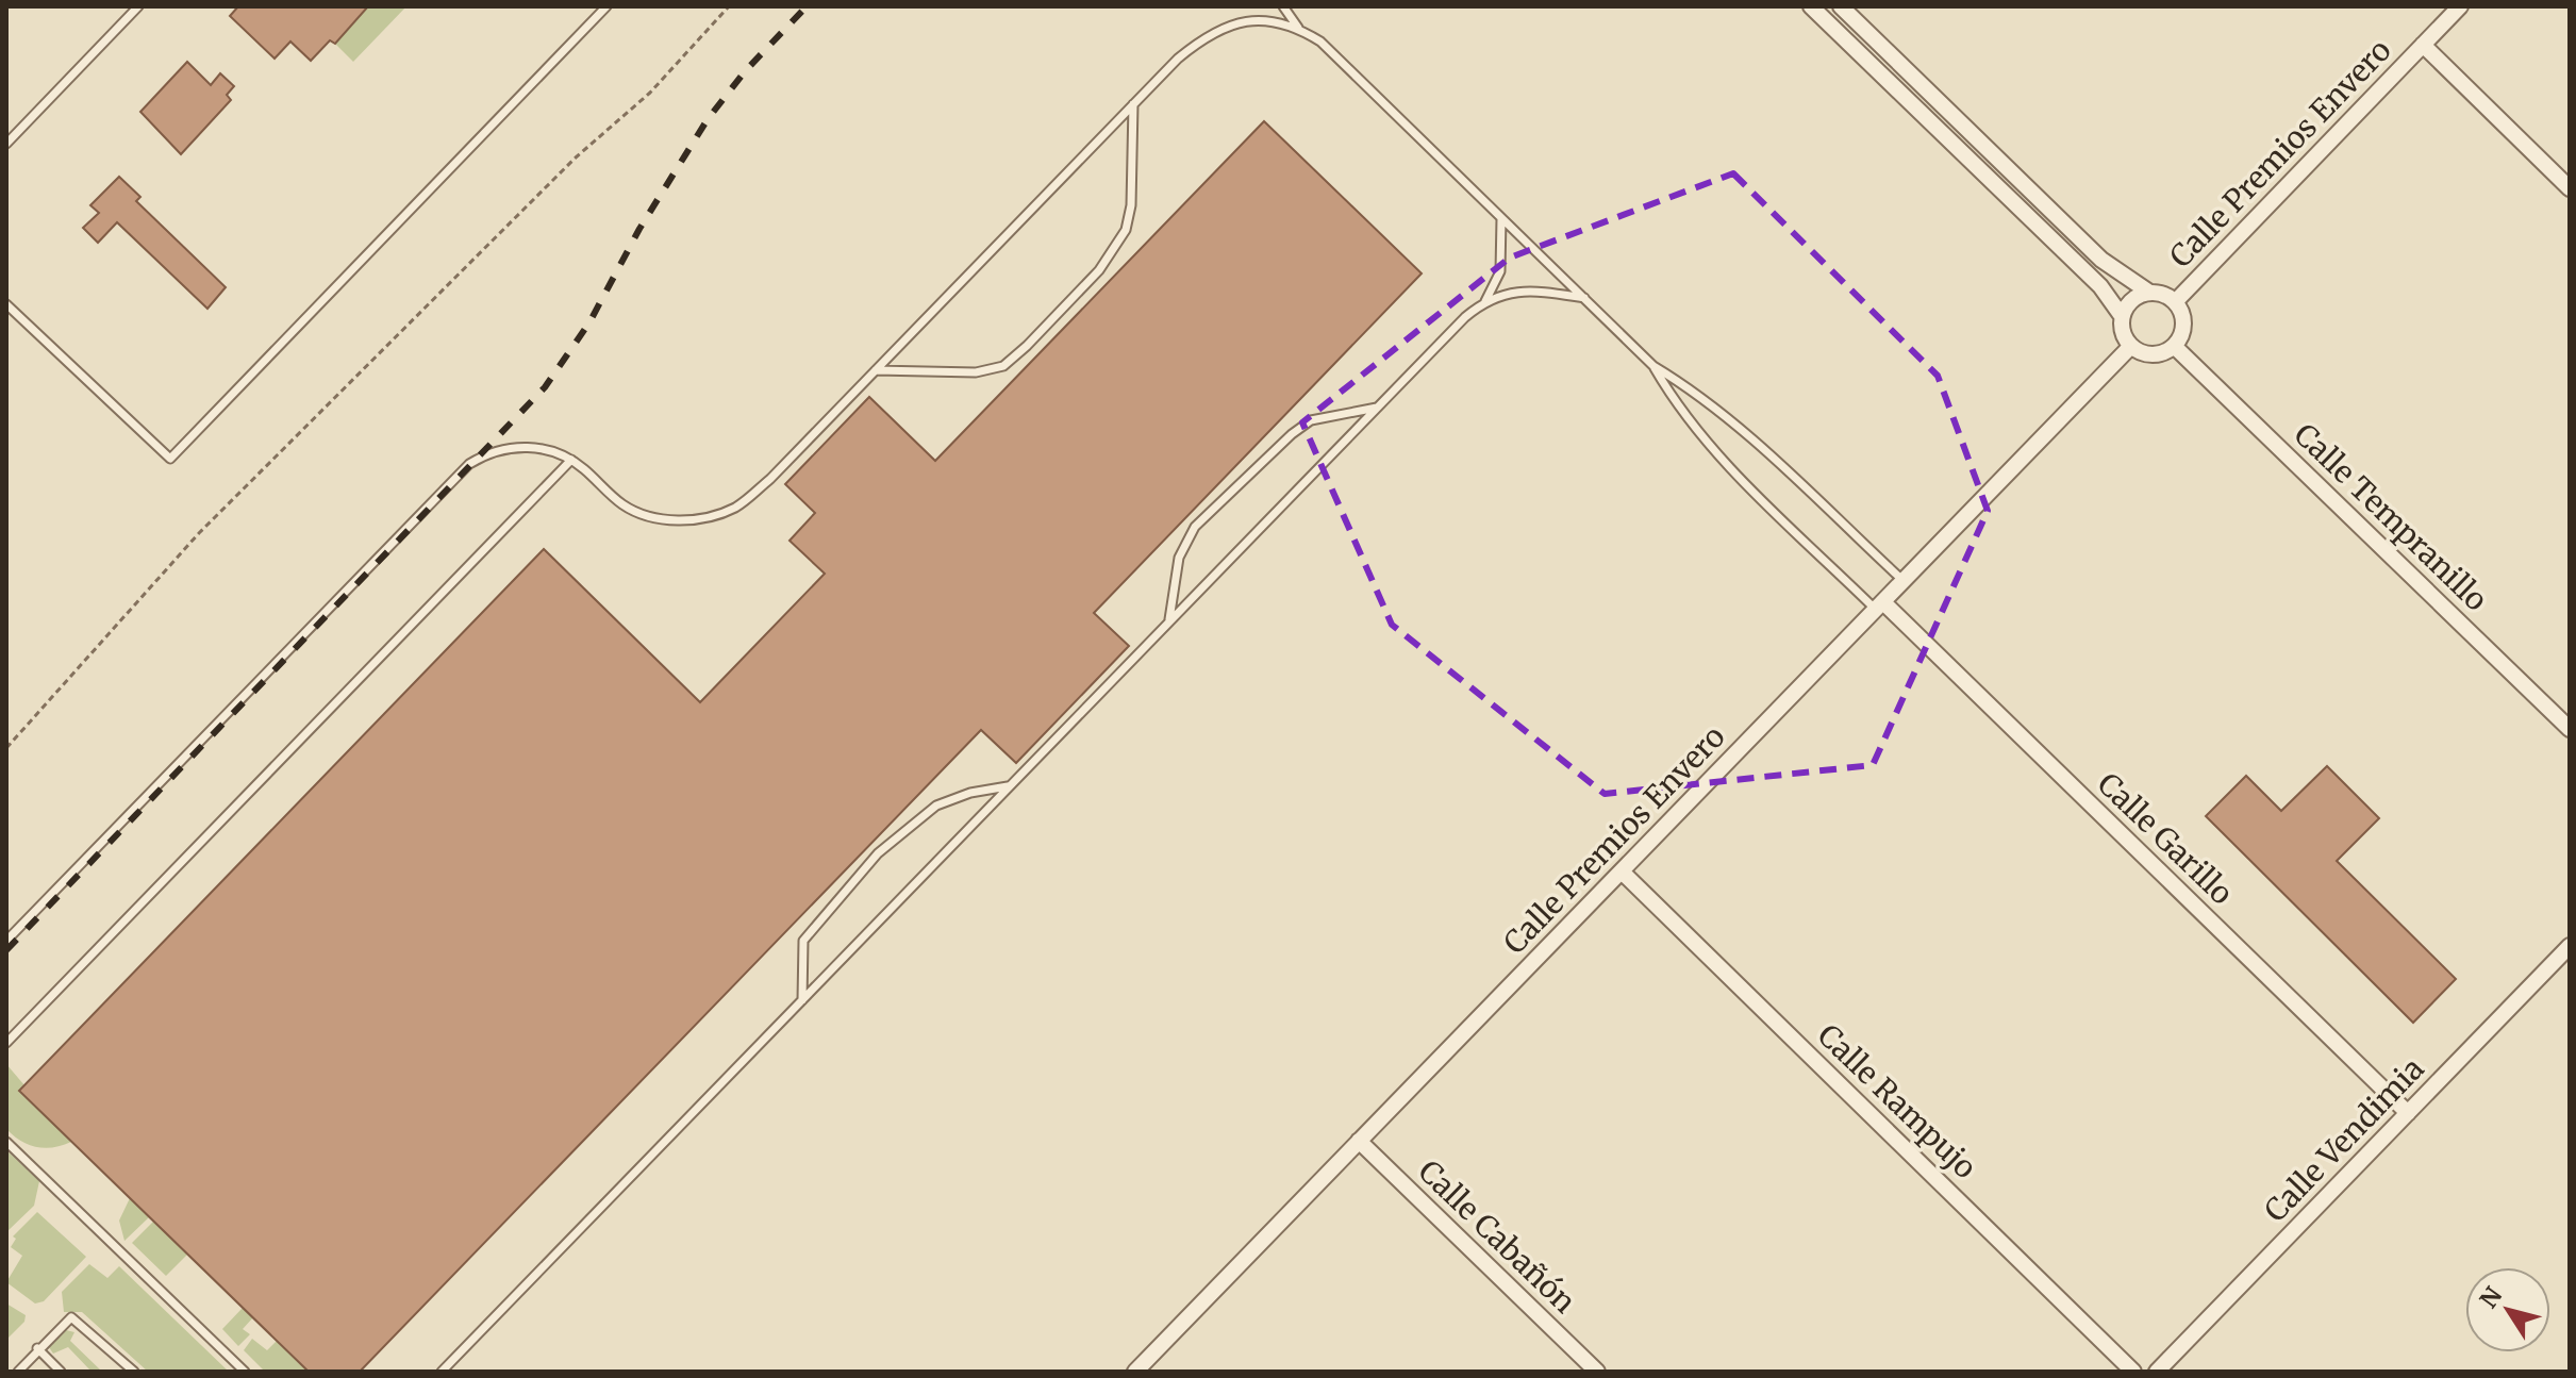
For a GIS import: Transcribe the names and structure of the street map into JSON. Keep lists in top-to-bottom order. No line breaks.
{"streets":{"street":["Calle Premios Envero","Calle Tempranillo","Calle Garillo","Calle Rampujo","Calle Vendimia","Calle Cabañón"]},"crossings":[["Calle Premios Envero","Calle Tempranillo"],["Calle Premios Envero","Calle Garillo"],["Calle Premios Envero","Calle Rampujo"],["Calle Premios Envero","Calle Cabañón"],["Calle Garillo","Calle Vendimia"]],"north":"top left"}
